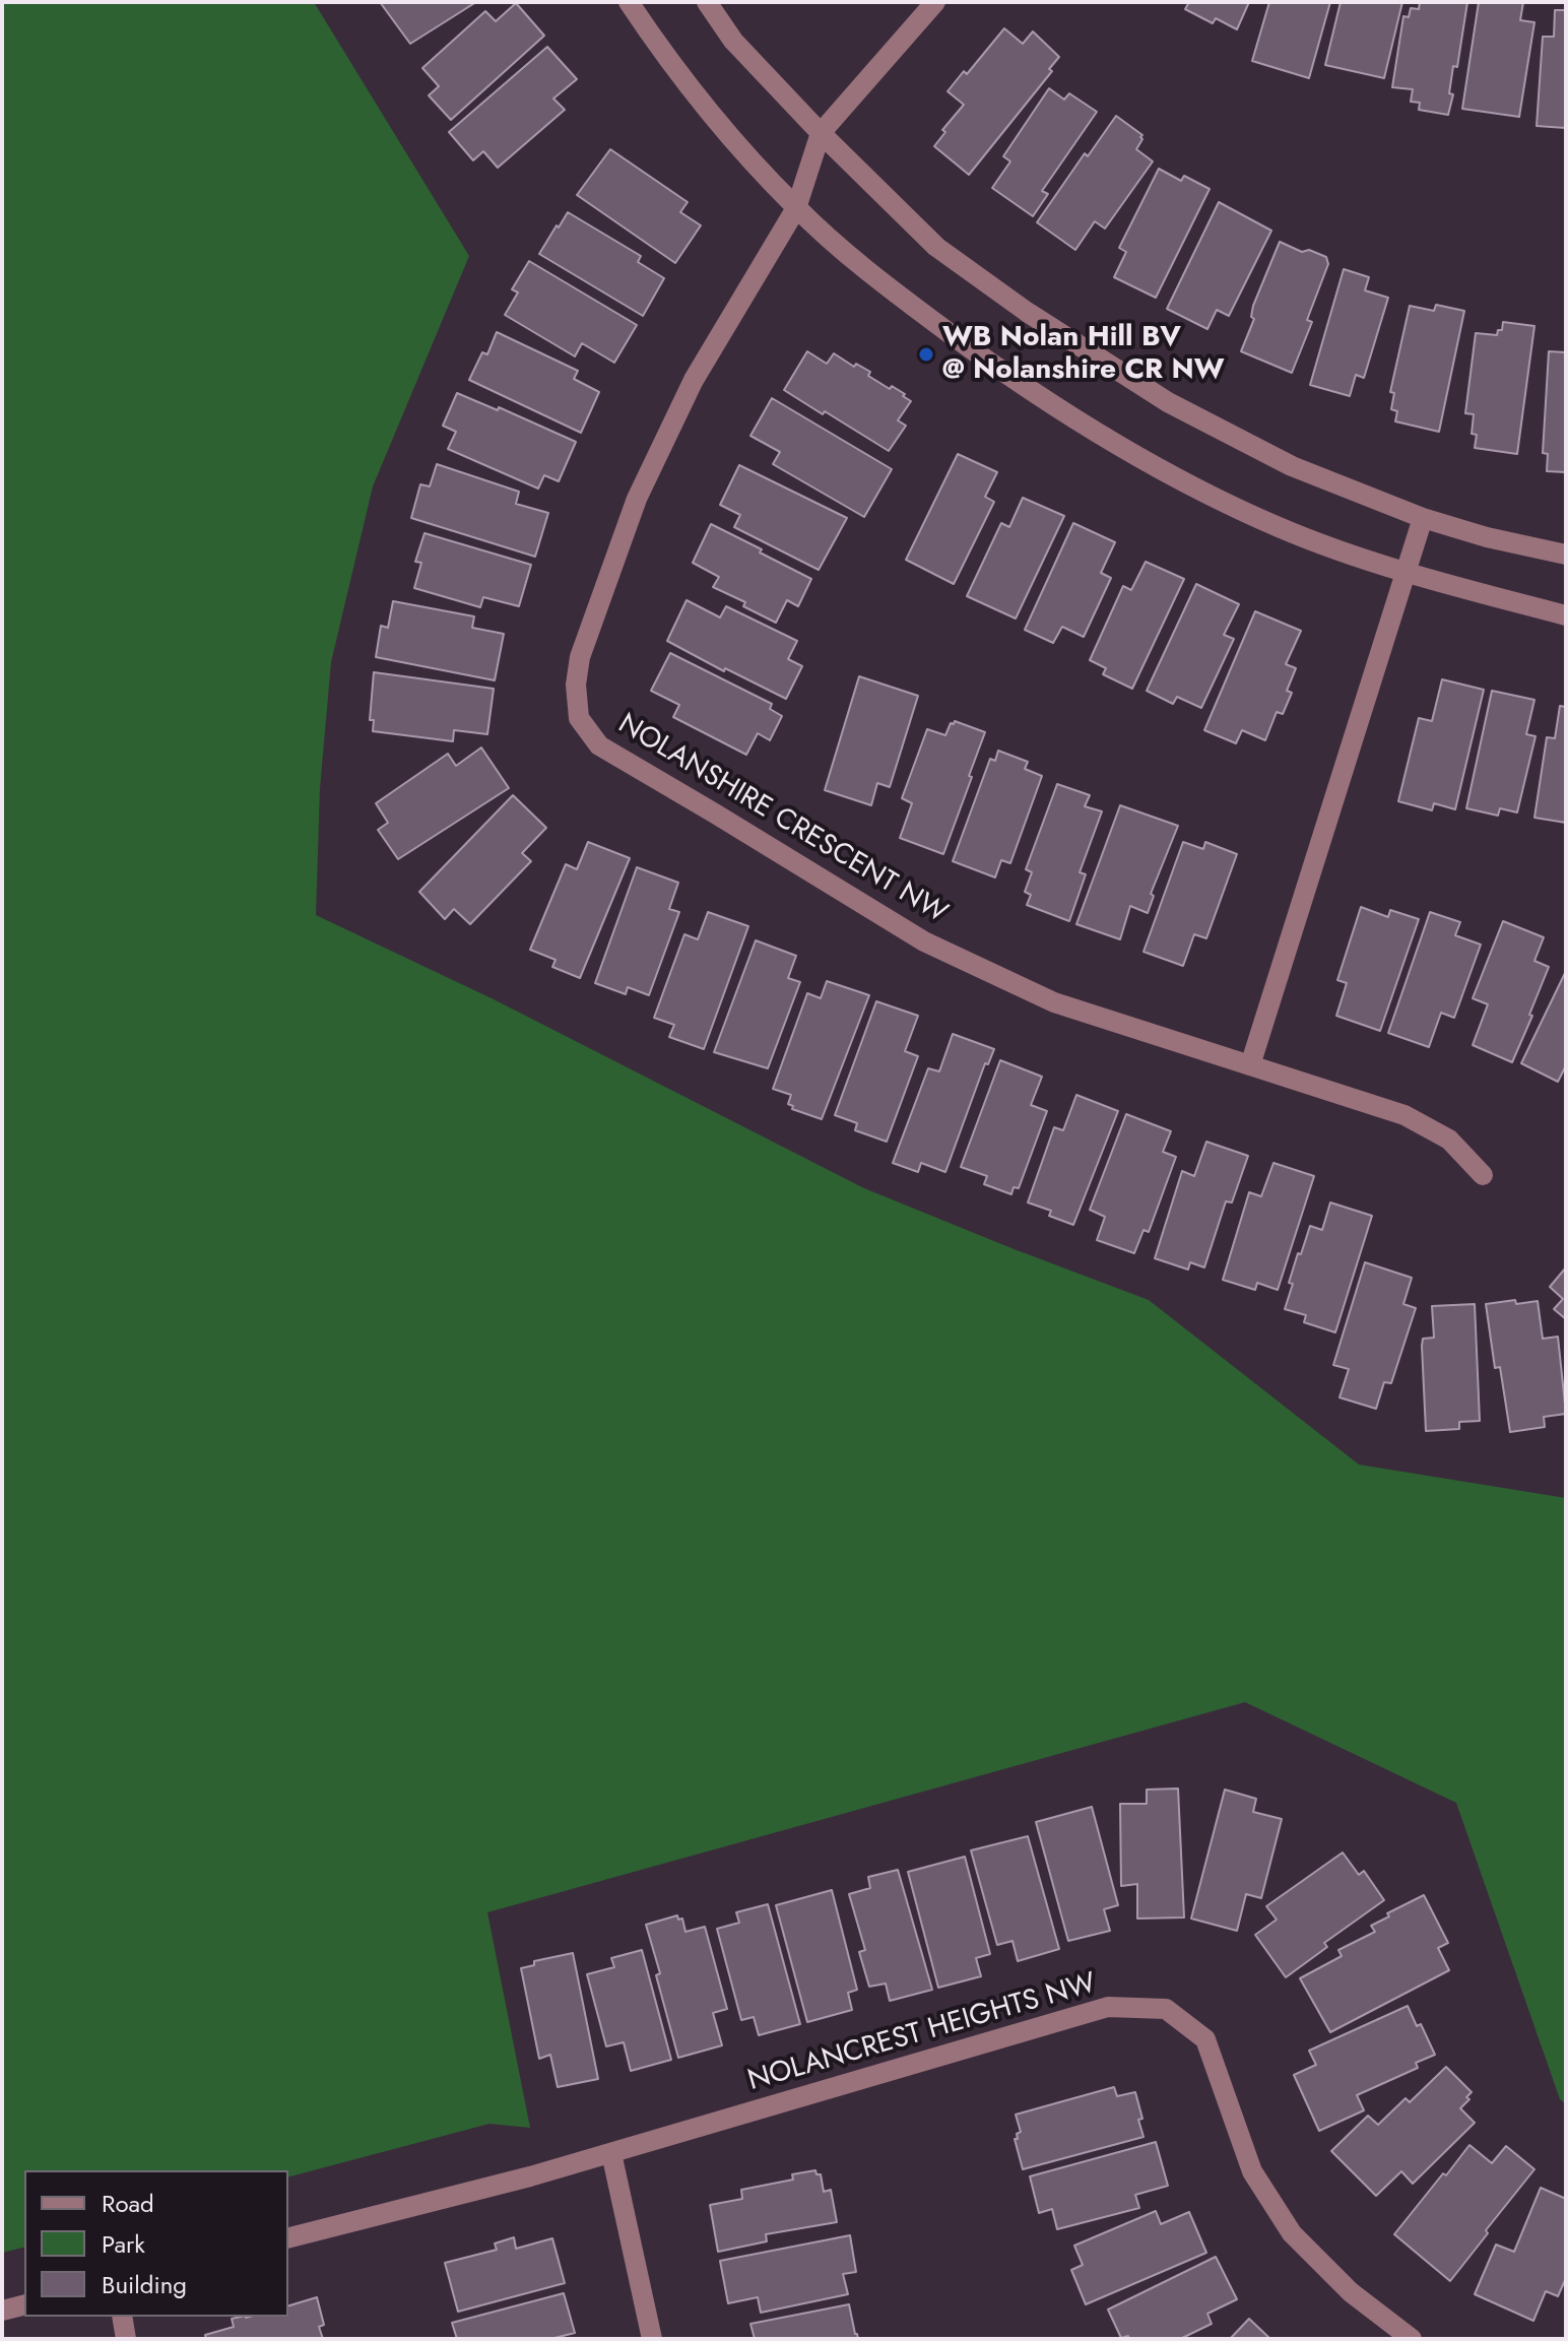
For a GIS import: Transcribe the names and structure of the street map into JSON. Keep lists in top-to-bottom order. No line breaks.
{"streets":{"street":["NOLANSHIRE CRESCENT NW","NOLANCREST HEIGHTS NW"]},"places":["WB Nolan Hill BV @ Nolanshire CR NW"],"legend":["Road","Park","Building"]}
